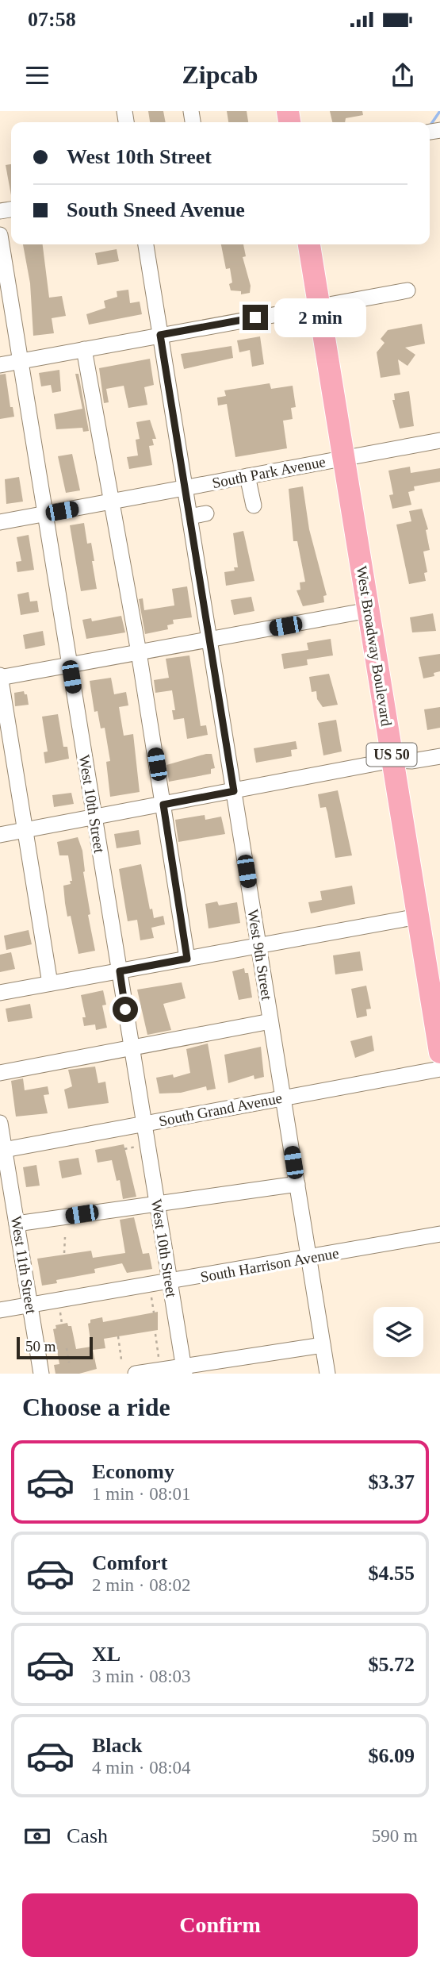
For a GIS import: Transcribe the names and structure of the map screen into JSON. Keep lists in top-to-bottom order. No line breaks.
{"streets":{"highway":["West Broadway Boulevard","US 50"],"street":["South Park Avenue","West 10th Street","West 9th Street","South Grand Avenue","West 11th Street","South Harrison Avenue"]},"crossings":[["South Park Avenue","West Broadway Boulevard"],["South Park Avenue","West 10th Street"],["South Park Avenue","West 9th Street"],["West 10th Street","South Grand Avenue"],["West 10th Street","South Harrison Avenue"],["West 9th Street","South Grand Avenue"],["West 9th Street","South Harrison Avenue"],["South Grand Avenue","West 11th Street"],["West 11th Street","South Harrison Avenue"]],"scale_bar":"50 m","page":{"status":"07:58","header":"Zipcab","banner":["West 10th Street","South Sneed Avenue"],"bubble":"2 min","scale":"50 m","heading":"Choose a ride","list":[{"name":"Economy","note":"1 min · 08:01","value":"$3.37"},{"name":"Comfort","note":"2 min · 08:02","value":"$4.55"},{"name":"XL","note":"3 min · 08:03","value":"$5.72"},{"name":"Black","note":"4 min · 08:04","value":"$6.09"}],"pay":["Cash","590 m"],"buttons":"Confirm"}}
